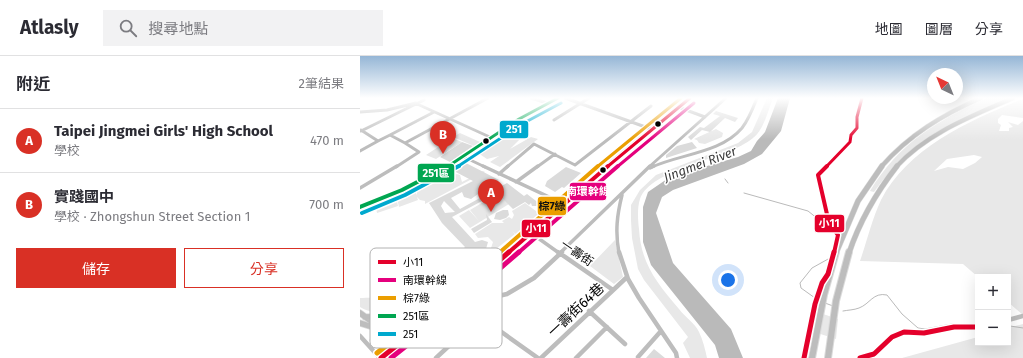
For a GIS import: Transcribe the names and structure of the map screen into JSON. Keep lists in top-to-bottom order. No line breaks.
{"streets":{"street":["一壽街","一壽街64巷"]},"crossings":[["一壽街","一壽街64巷"]],"water":["Jingmei River"],"lines":["transit line 小11","transit line 南環幹線","transit line 棕7綠","transit line 251區","transit line 251"],"legend":["小11","南環幹線","棕7綠","251區","251"],"north":"top left","page":{"header":"Atlasly","search":"搜尋地點","nav":["地圖","圖層","分享"],"heading":["附近","2筆結果"],"list":[{"mark":"A","name":"Taipei Jingmei Girls' High School","note":"學校","value":"470 m"},{"mark":"B","name":"實踐國中","note":"學校 · Zhongshun Street Section 1","value":"700 m"}],"pins":["B","A"],"buttons":["儲存","分享"],"map_buttons":["+","−"]}}
